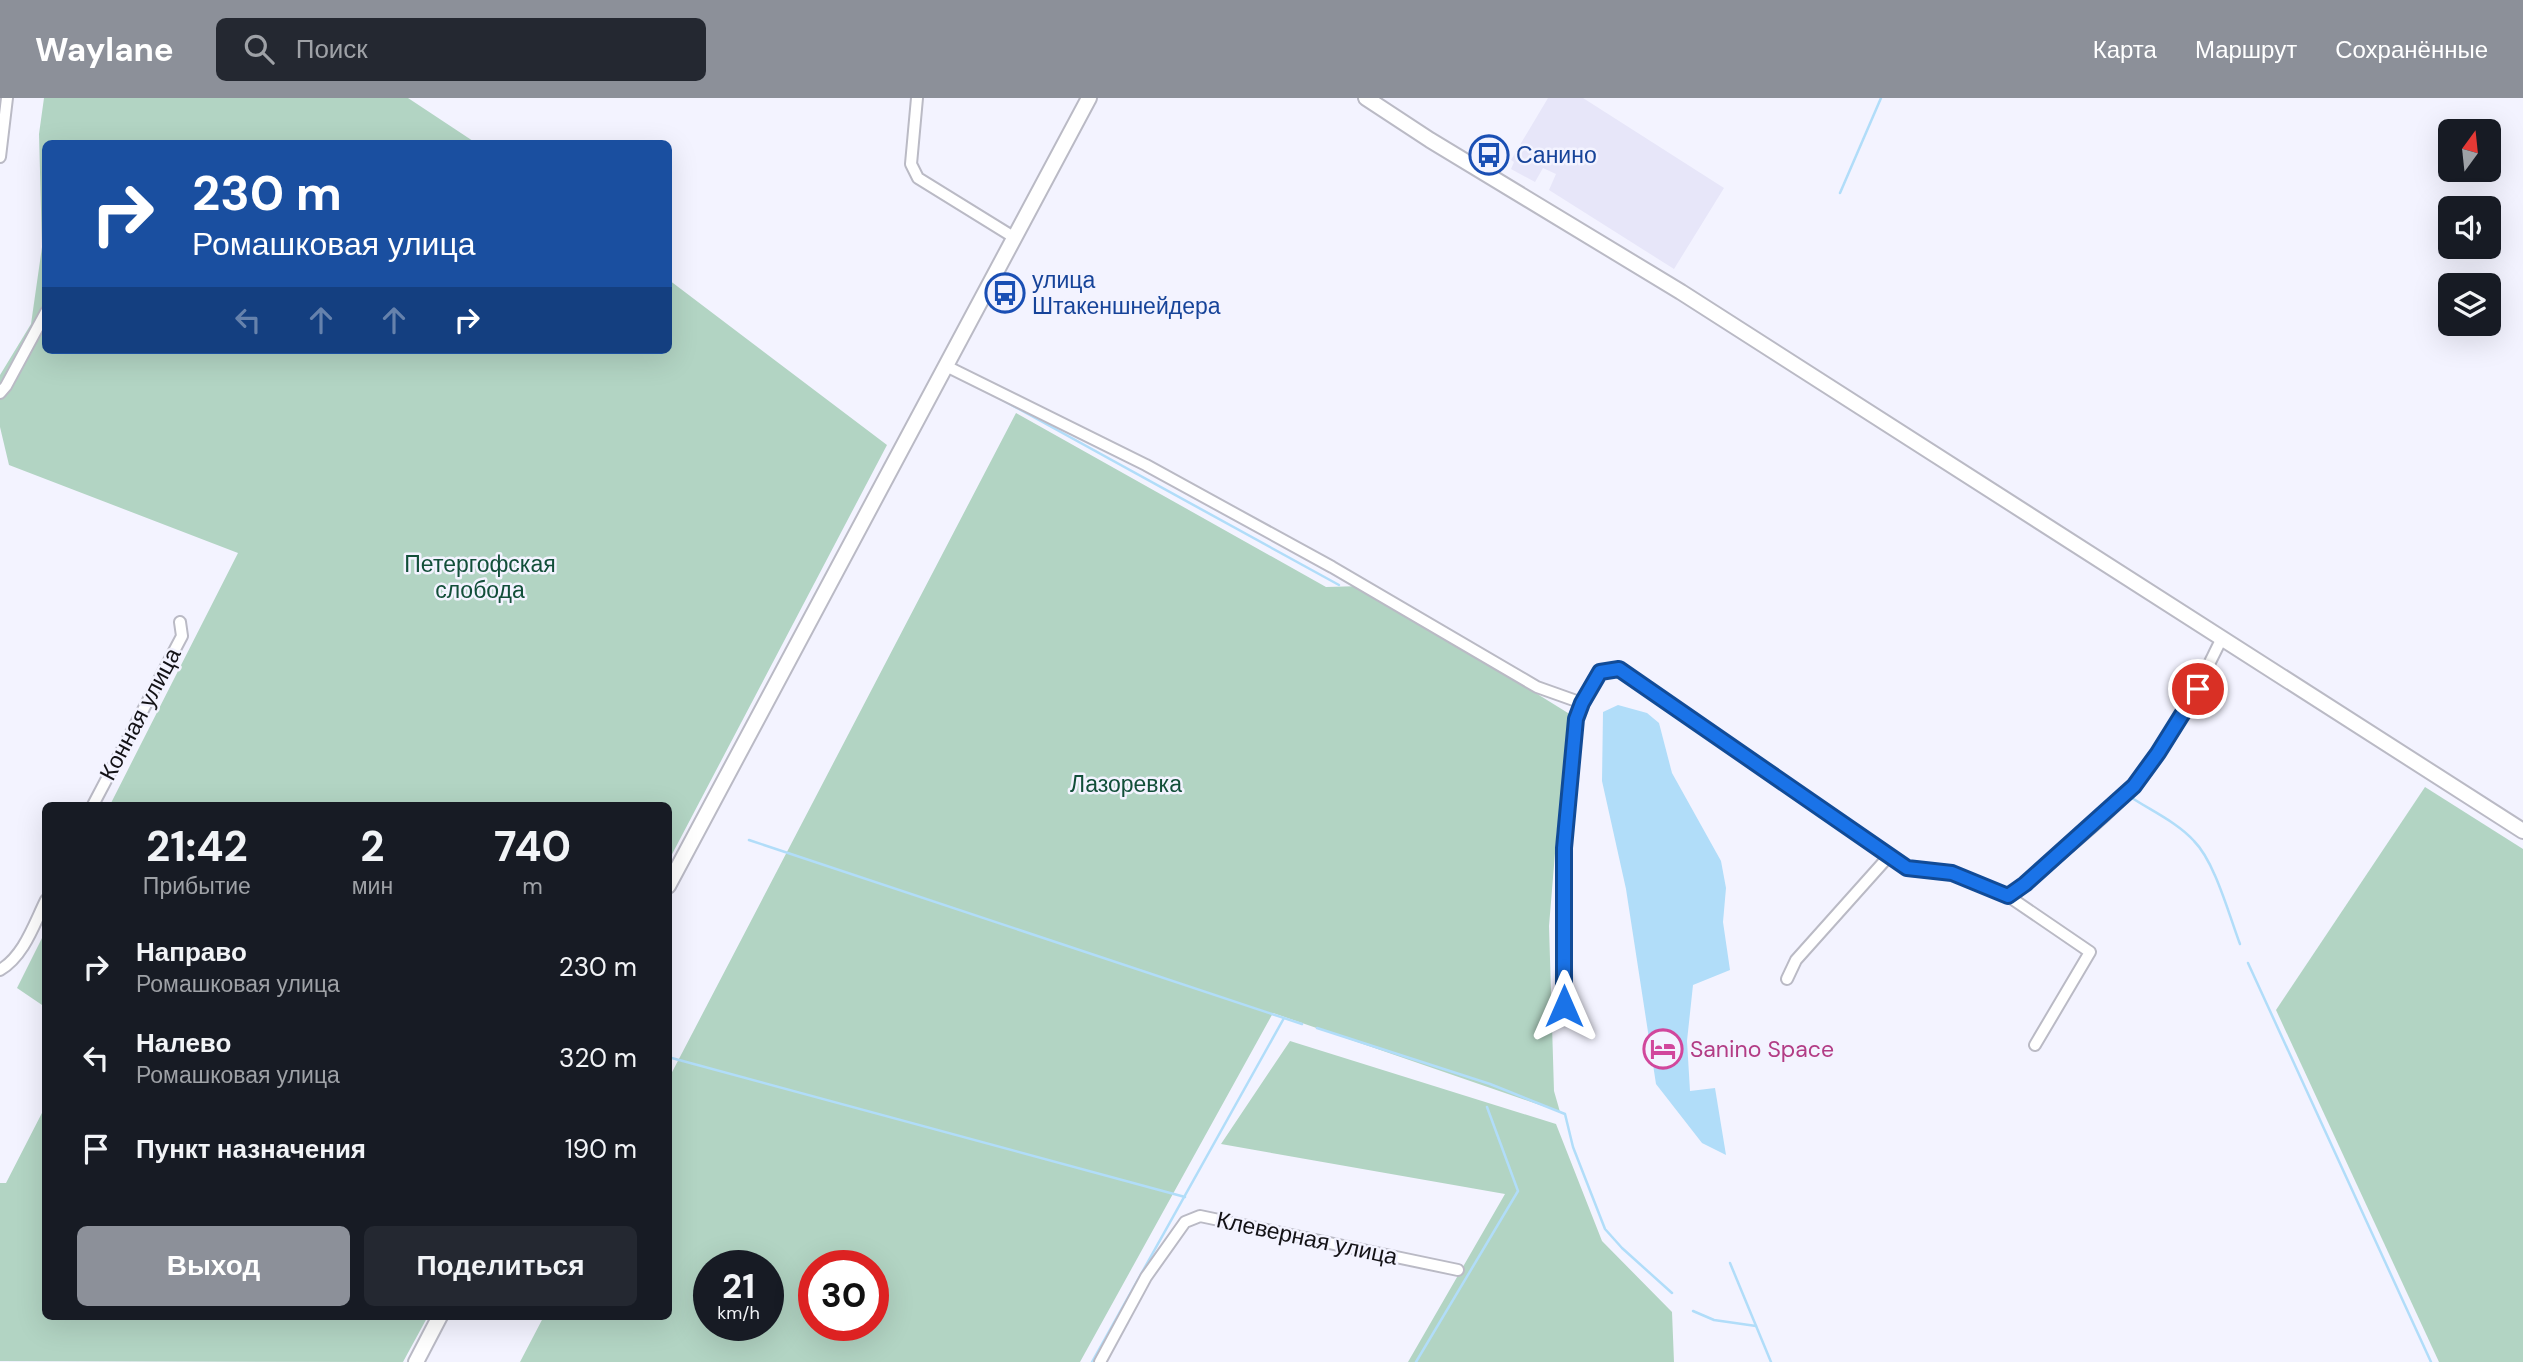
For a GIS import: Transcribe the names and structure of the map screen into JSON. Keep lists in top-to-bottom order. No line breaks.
{"streets":{"street":["Конная улица","Клеверная улица"]},"parks":["Петергофская слобода","Лазоревка"],"places":{"bus stop":["Санино","улица Штакеншнейдера"],"hotel":["Sanino Space"]},"north":"top","page":{"header":"Waylane","search":"Поиск","nav":["Карта","Маршрут","Сохранённые"],"turn":["230 m","Ромашковая улица"],"eta":["21:42","Прибытие","2","мин","740","m"],"list":[{"name":"Направо","note":"Ромашковая улица","value":"230 m"},{"name":"Налево","note":"Ромашковая улица","value":"320 m"},{"name":"Пункт назначения","value":"190 m"}],"buttons":["Выход","Поделиться"],"speed":"21 km/h","limit":"30"}}
